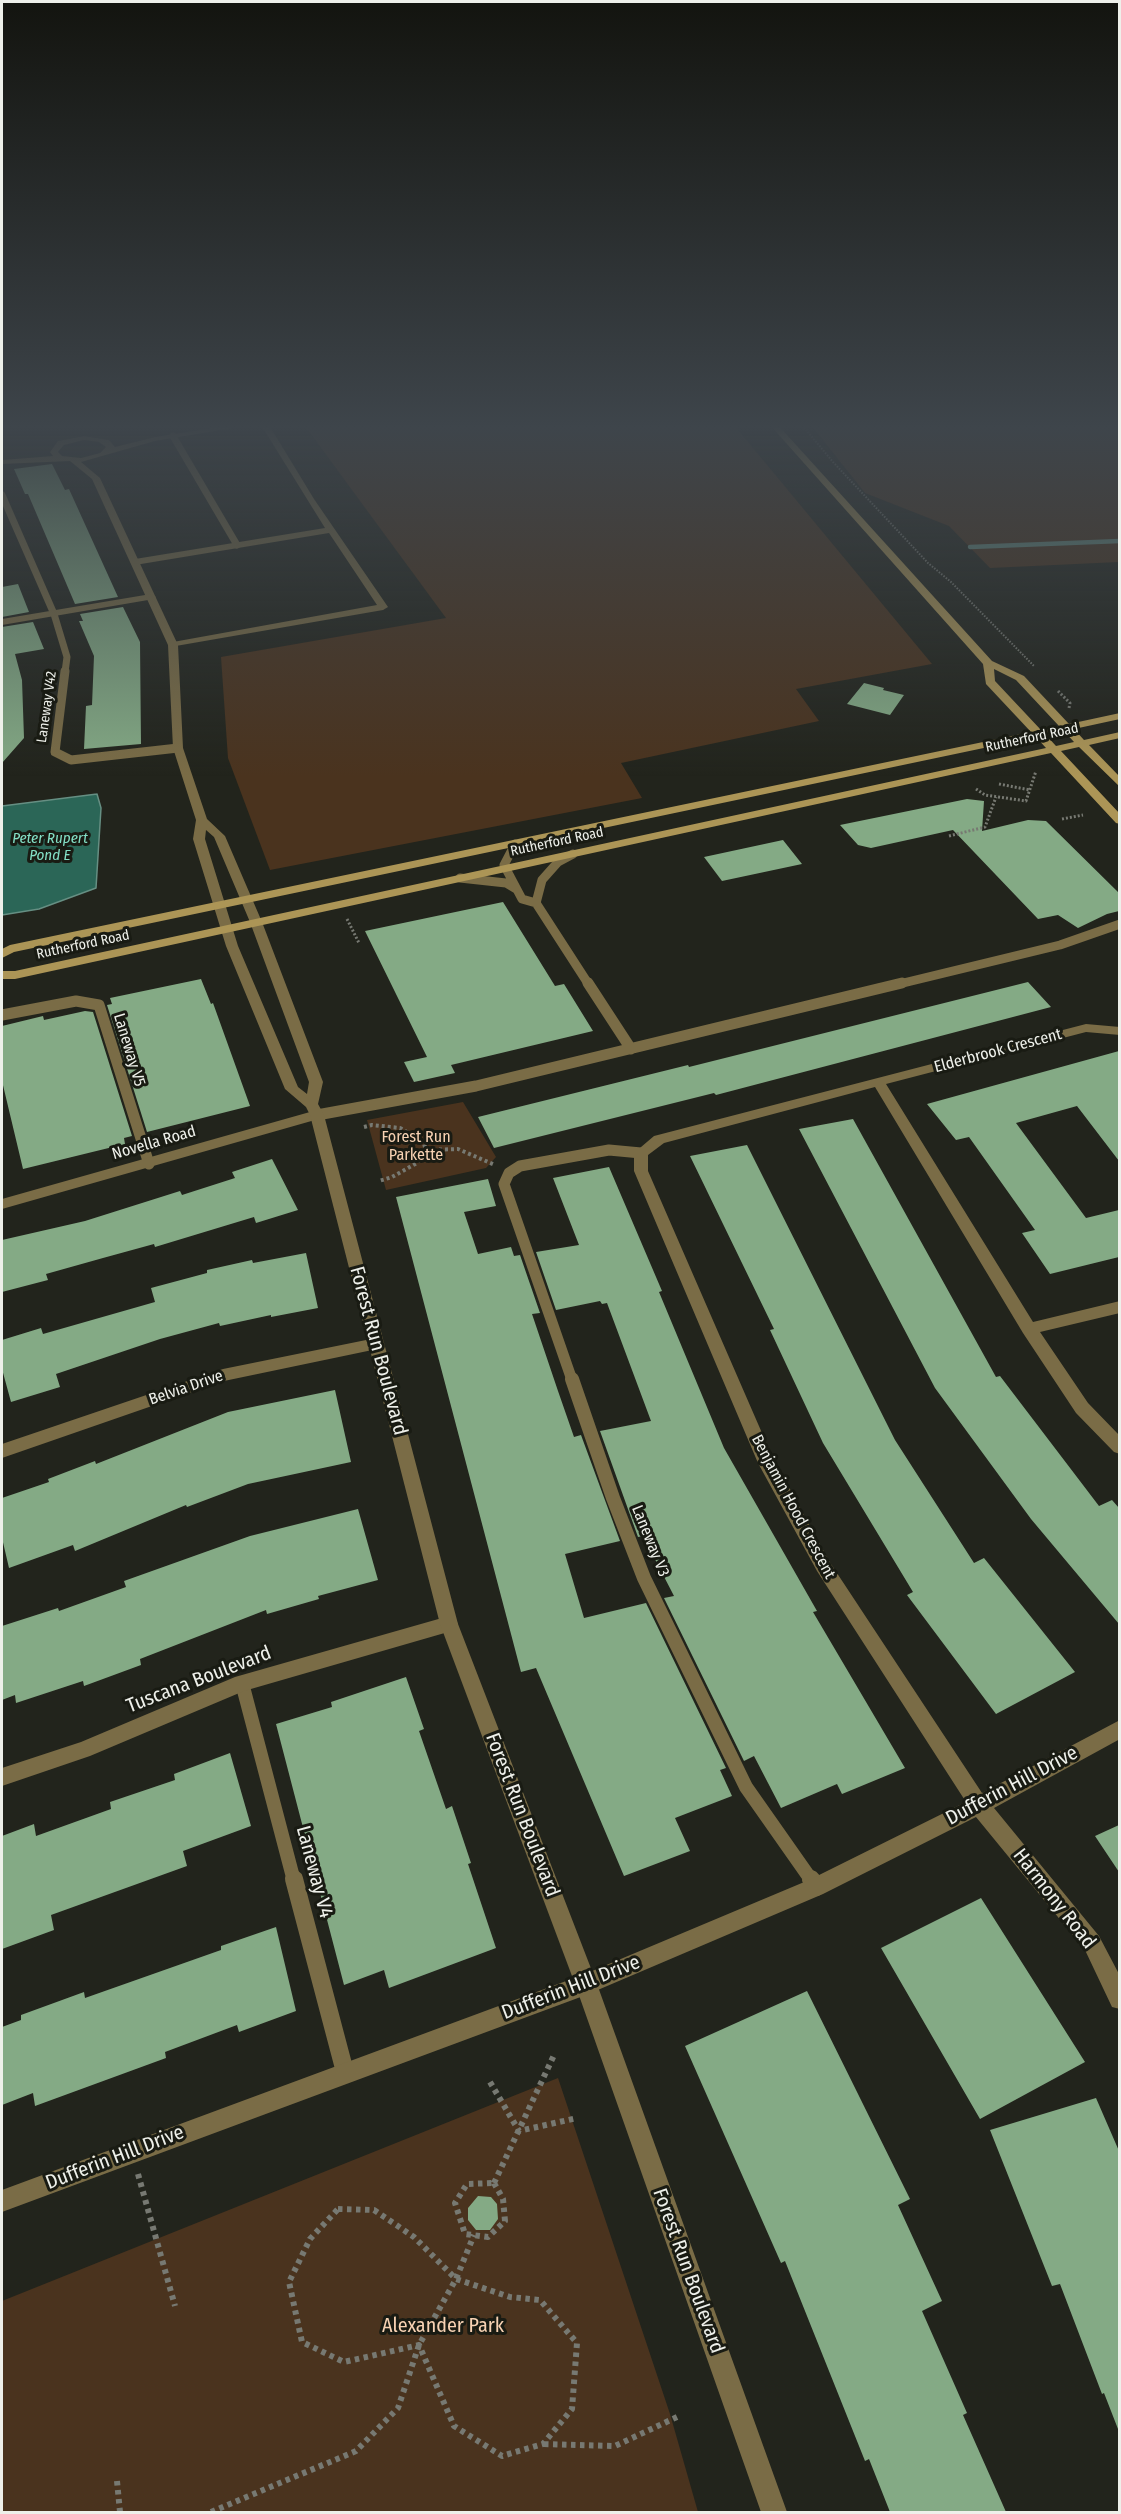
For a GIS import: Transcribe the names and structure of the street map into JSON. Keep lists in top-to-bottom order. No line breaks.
{"streets":{"main road":["Rutherford Road"],"street":["Elderbrook Crescent","Novella Road","Forest Run Boulevard","Belvia Drive","Benjamin Hood Crescent","Tuscana Boulevard","Dufferin Hill Drive","Harmony Road"],"lane":["Laneway V42","Laneway V5","Laneway V3","Laneway V4"]},"crossings":[["Rutherford Road","Forest Run Boulevard"],["Laneway V5","Novella Road"],["Novella Road","Forest Run Boulevard"],["Forest Run Boulevard","Belvia Drive"],["Forest Run Boulevard","Tuscana Boulevard"],["Forest Run Boulevard","Dufferin Hill Drive"],["Benjamin Hood Crescent","Dufferin Hill Drive"],["Benjamin Hood Crescent","Harmony Road"],["Laneway V3","Dufferin Hill Drive"],["Tuscana Boulevard","Laneway V4"],["Dufferin Hill Drive","Laneway V4"],["Dufferin Hill Drive","Harmony Road"]],"water":["Peter Rupert Pond E"],"parks":["Forest Run Parkette","Alexander Park"]}
